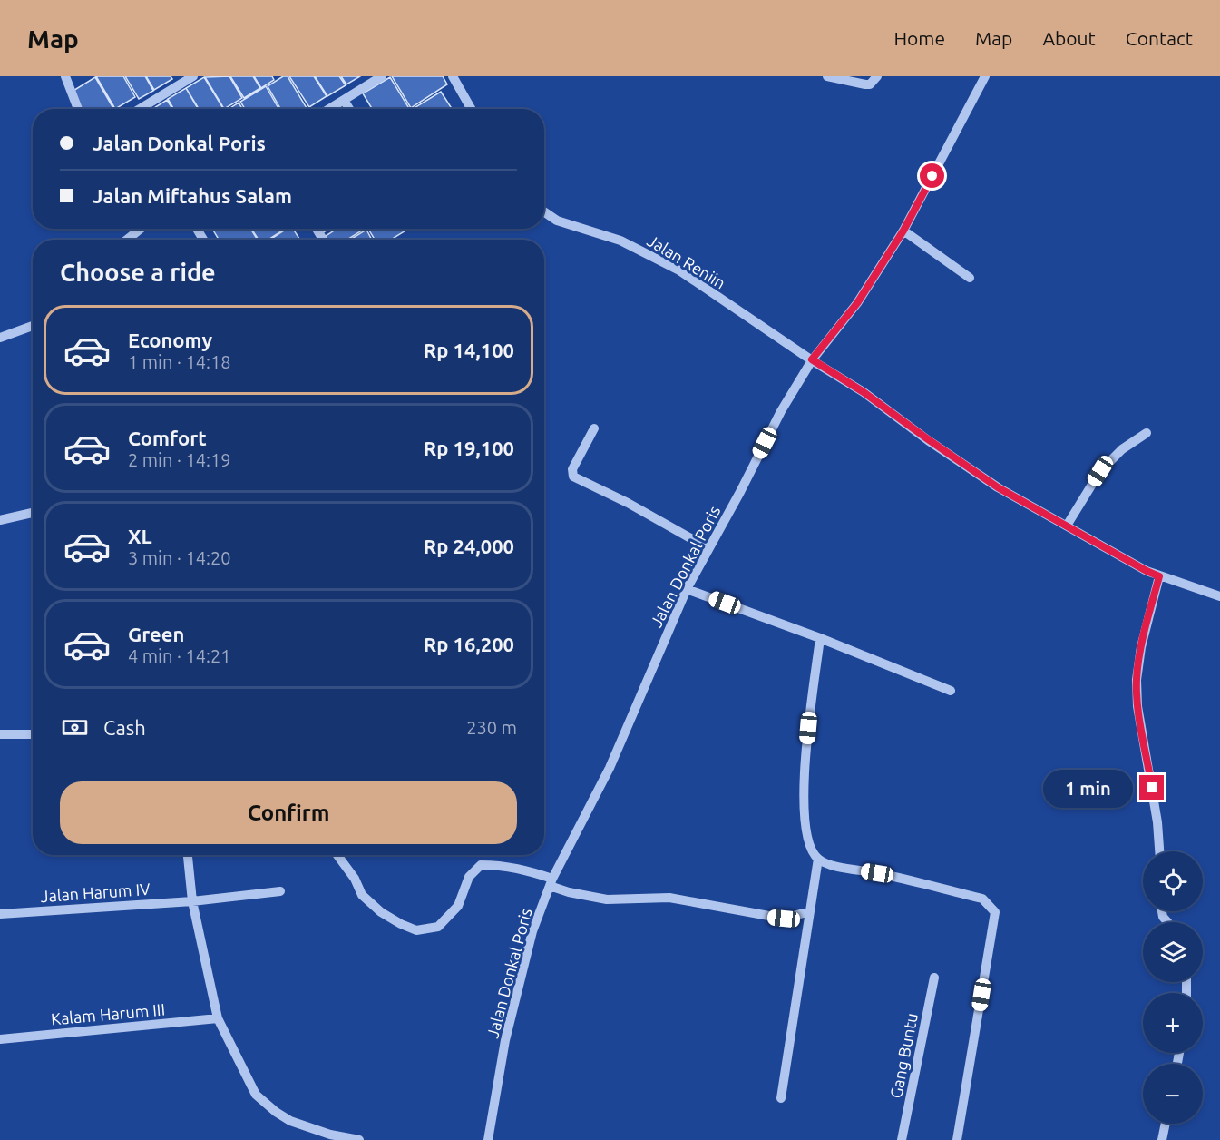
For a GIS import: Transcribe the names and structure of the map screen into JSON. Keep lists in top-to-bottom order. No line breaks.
{"streets":{"street":["Jalan Reniin","Jalan Donkal Poris","Jalan Harum IV","Kalam Harum III","Gang Buntu"]},"crossings":[["Jalan Reniin","Jalan Donkal Poris"]],"page":{"header":"Map","nav":["Home","Map","About","Contact"],"banner":["Jalan Donkal Poris","Jalan Miftahus Salam"],"heading":"Choose a ride","list":[{"name":"Economy","note":"1 min · 14:18","value":"Rp 14,100"},{"name":"Comfort","note":"2 min · 14:19","value":"Rp 19,100"},{"name":"XL","note":"3 min · 14:20","value":"Rp 24,000"},{"name":"Green","note":"4 min · 14:21","value":"Rp 16,200"}],"pay":["Cash","230 m"],"bubble":"1 min","buttons":"Confirm","map_buttons":["+","−"]}}
